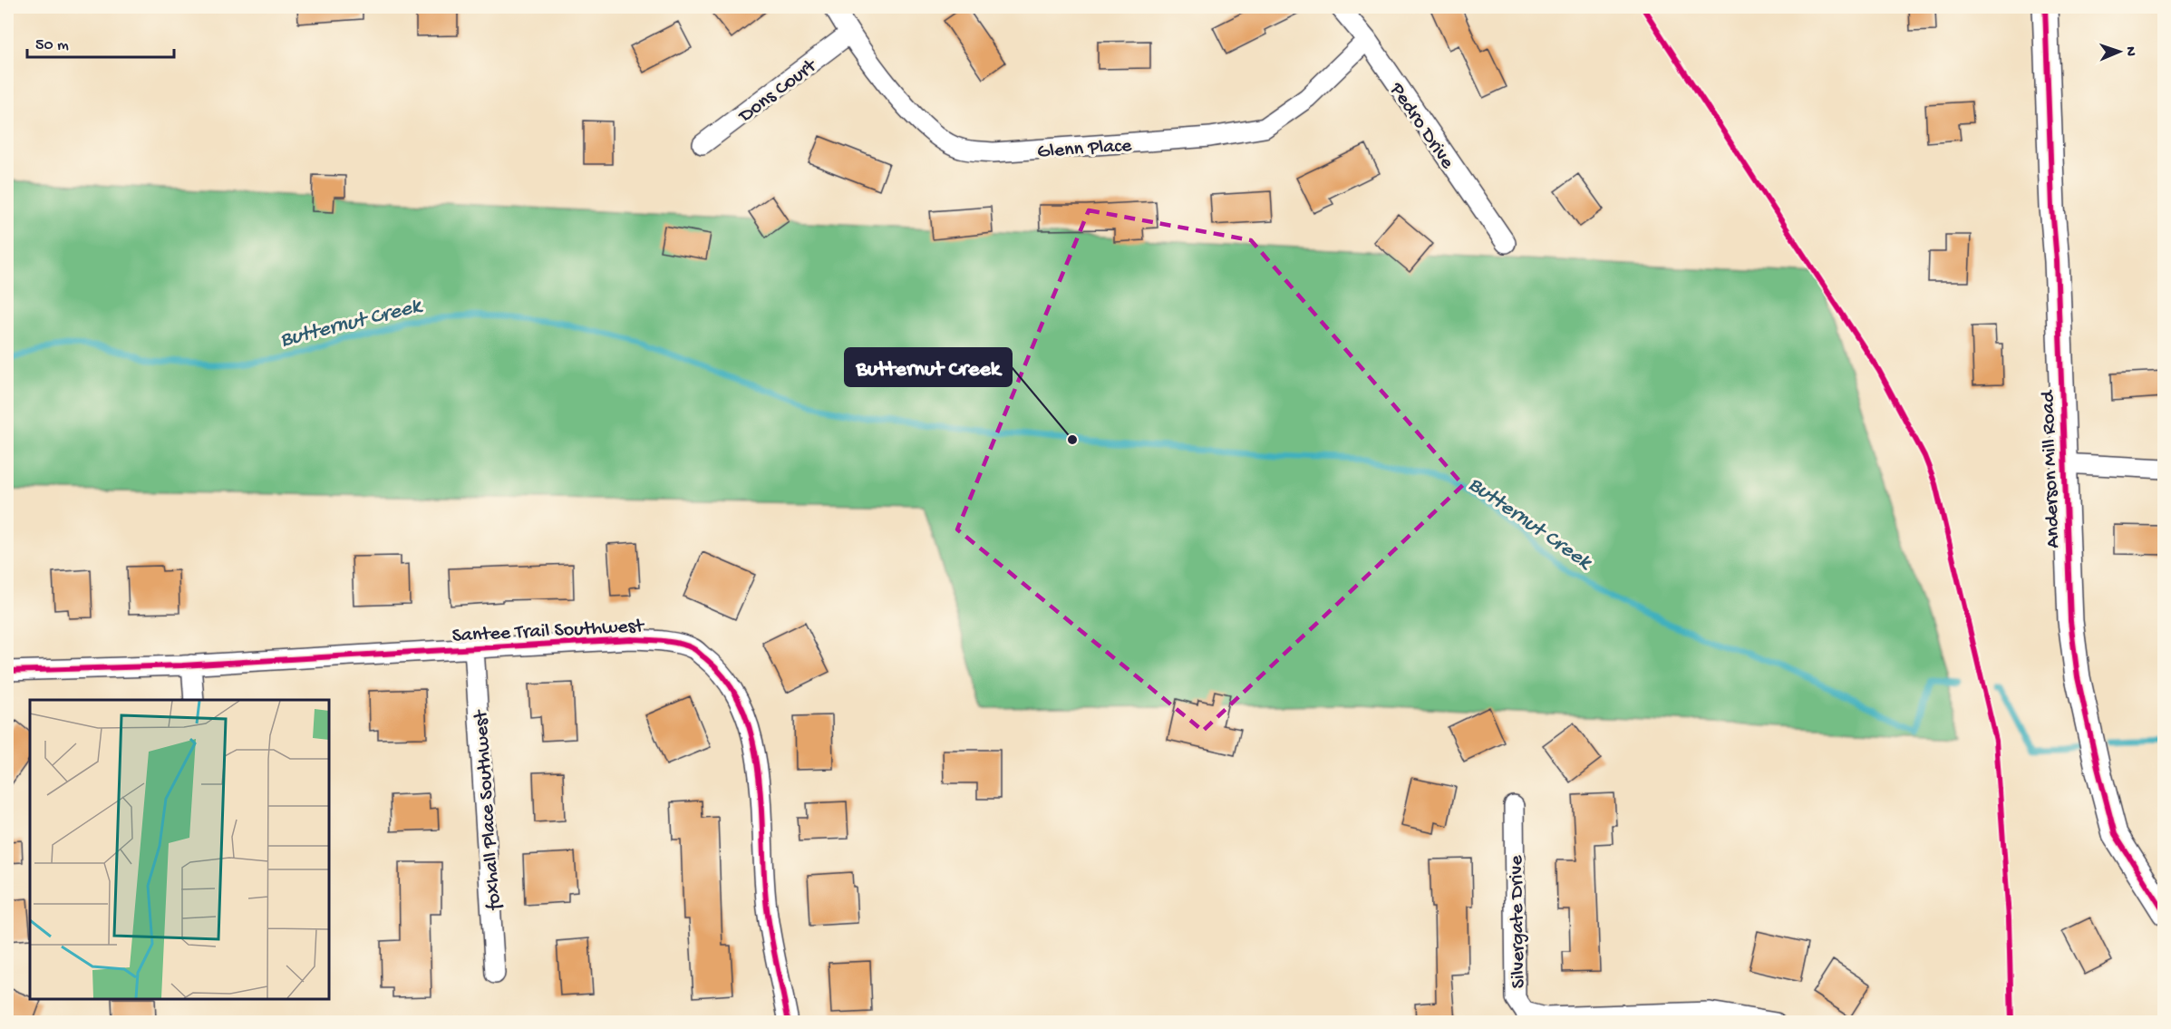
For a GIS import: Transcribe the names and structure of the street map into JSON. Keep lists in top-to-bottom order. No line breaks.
{"streets":{"street":["Dons Court","Pedro Drive","Glenn Place","Anderson Mill Road","Santee Trail Southwest","foxhall Place Southwest","Silvergate Drive"]},"crossings":[["Dons Court","Glenn Place"],["Pedro Drive","Glenn Place"],["Santee Trail Southwest","foxhall Place Southwest"]],"water":["Butternut Creek"],"places":["Butternut Creek"],"scale_bar":"50 m","north":"right"}
